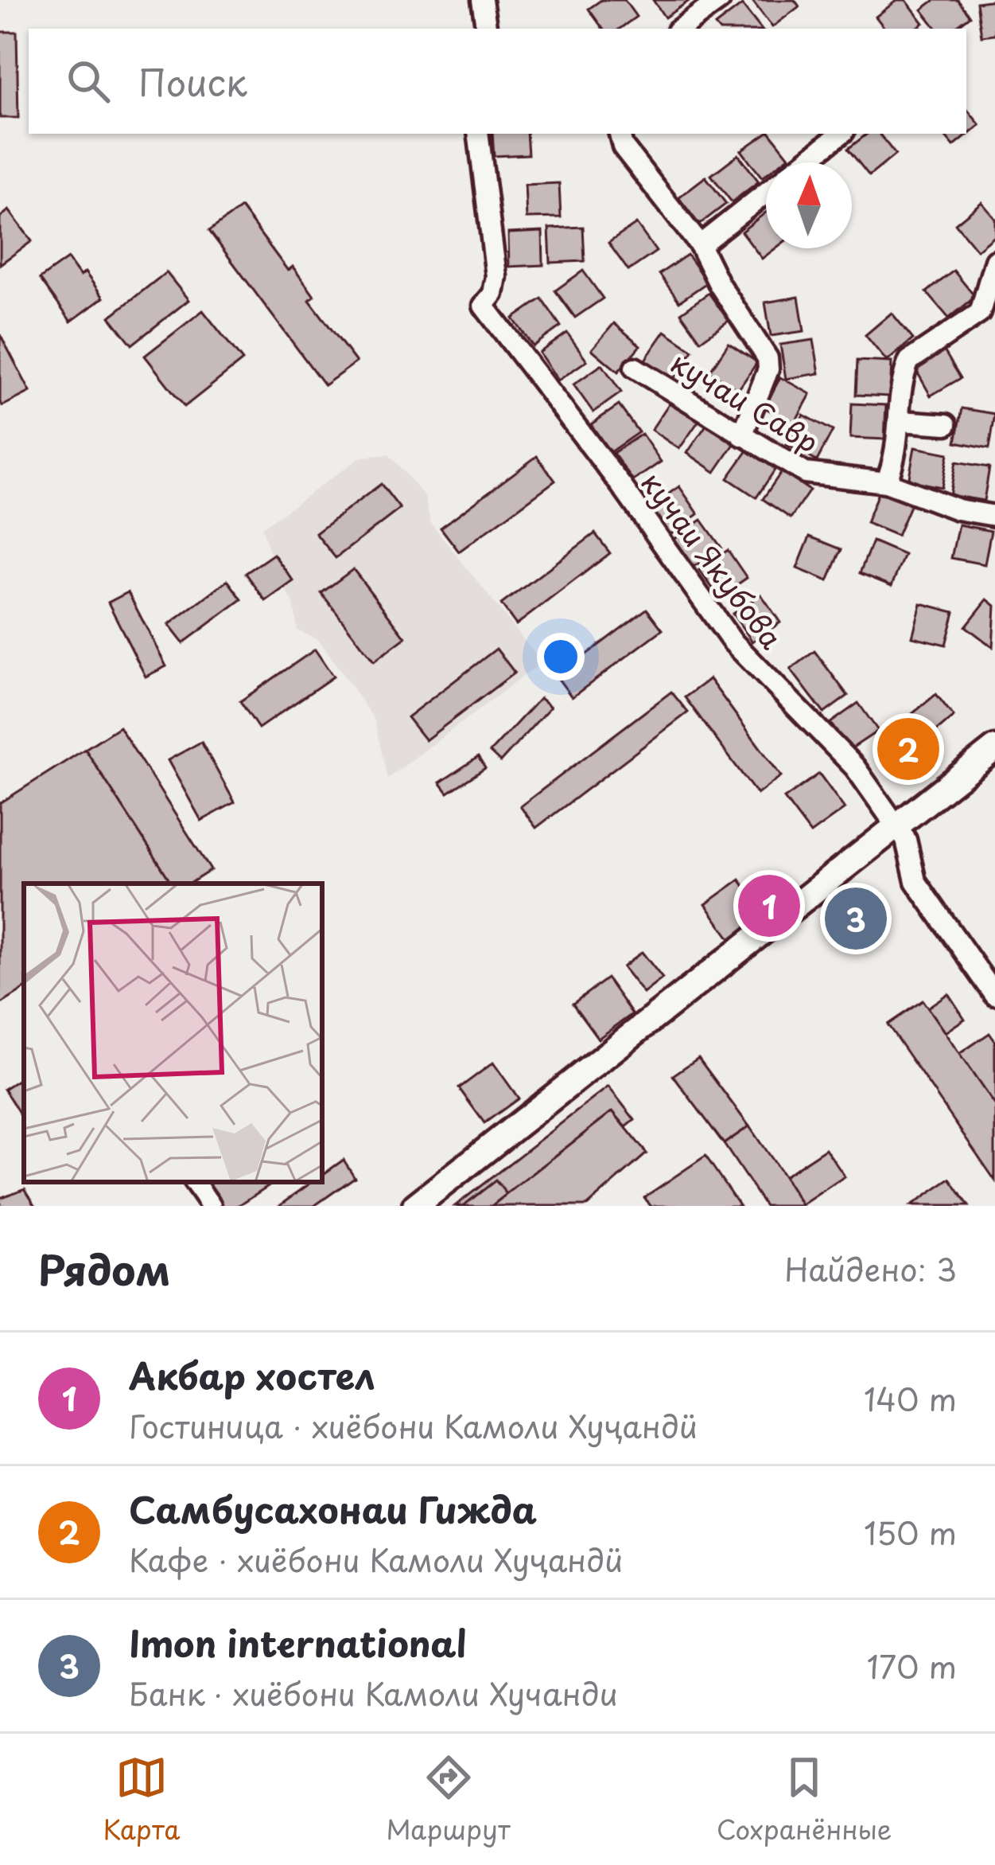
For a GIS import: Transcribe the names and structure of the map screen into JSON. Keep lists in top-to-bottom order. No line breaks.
{"streets":{"street":["кучаи Савр","кучаи Якубова"]},"north":"top","page":{"search":"Поиск","pins":["2","1","3"],"heading":["Рядом","Найдено: 3"],"list":[{"mark":"1","name":"Акбар хостел","note":"Гостиница · хиёбони Камоли Хуҷандӣ","value":"140 m"},{"mark":"2","name":"Самбусахонаи Гижда","note":"Кафе · хиёбони Камоли Хуҷандӣ","value":"150 m"},{"mark":"3","name":"Imon international","note":"Банк · хиёбони Камоли Хучанди","value":"170 m"}],"nav":["Карта","Маршрут","Сохранённые"]}}
